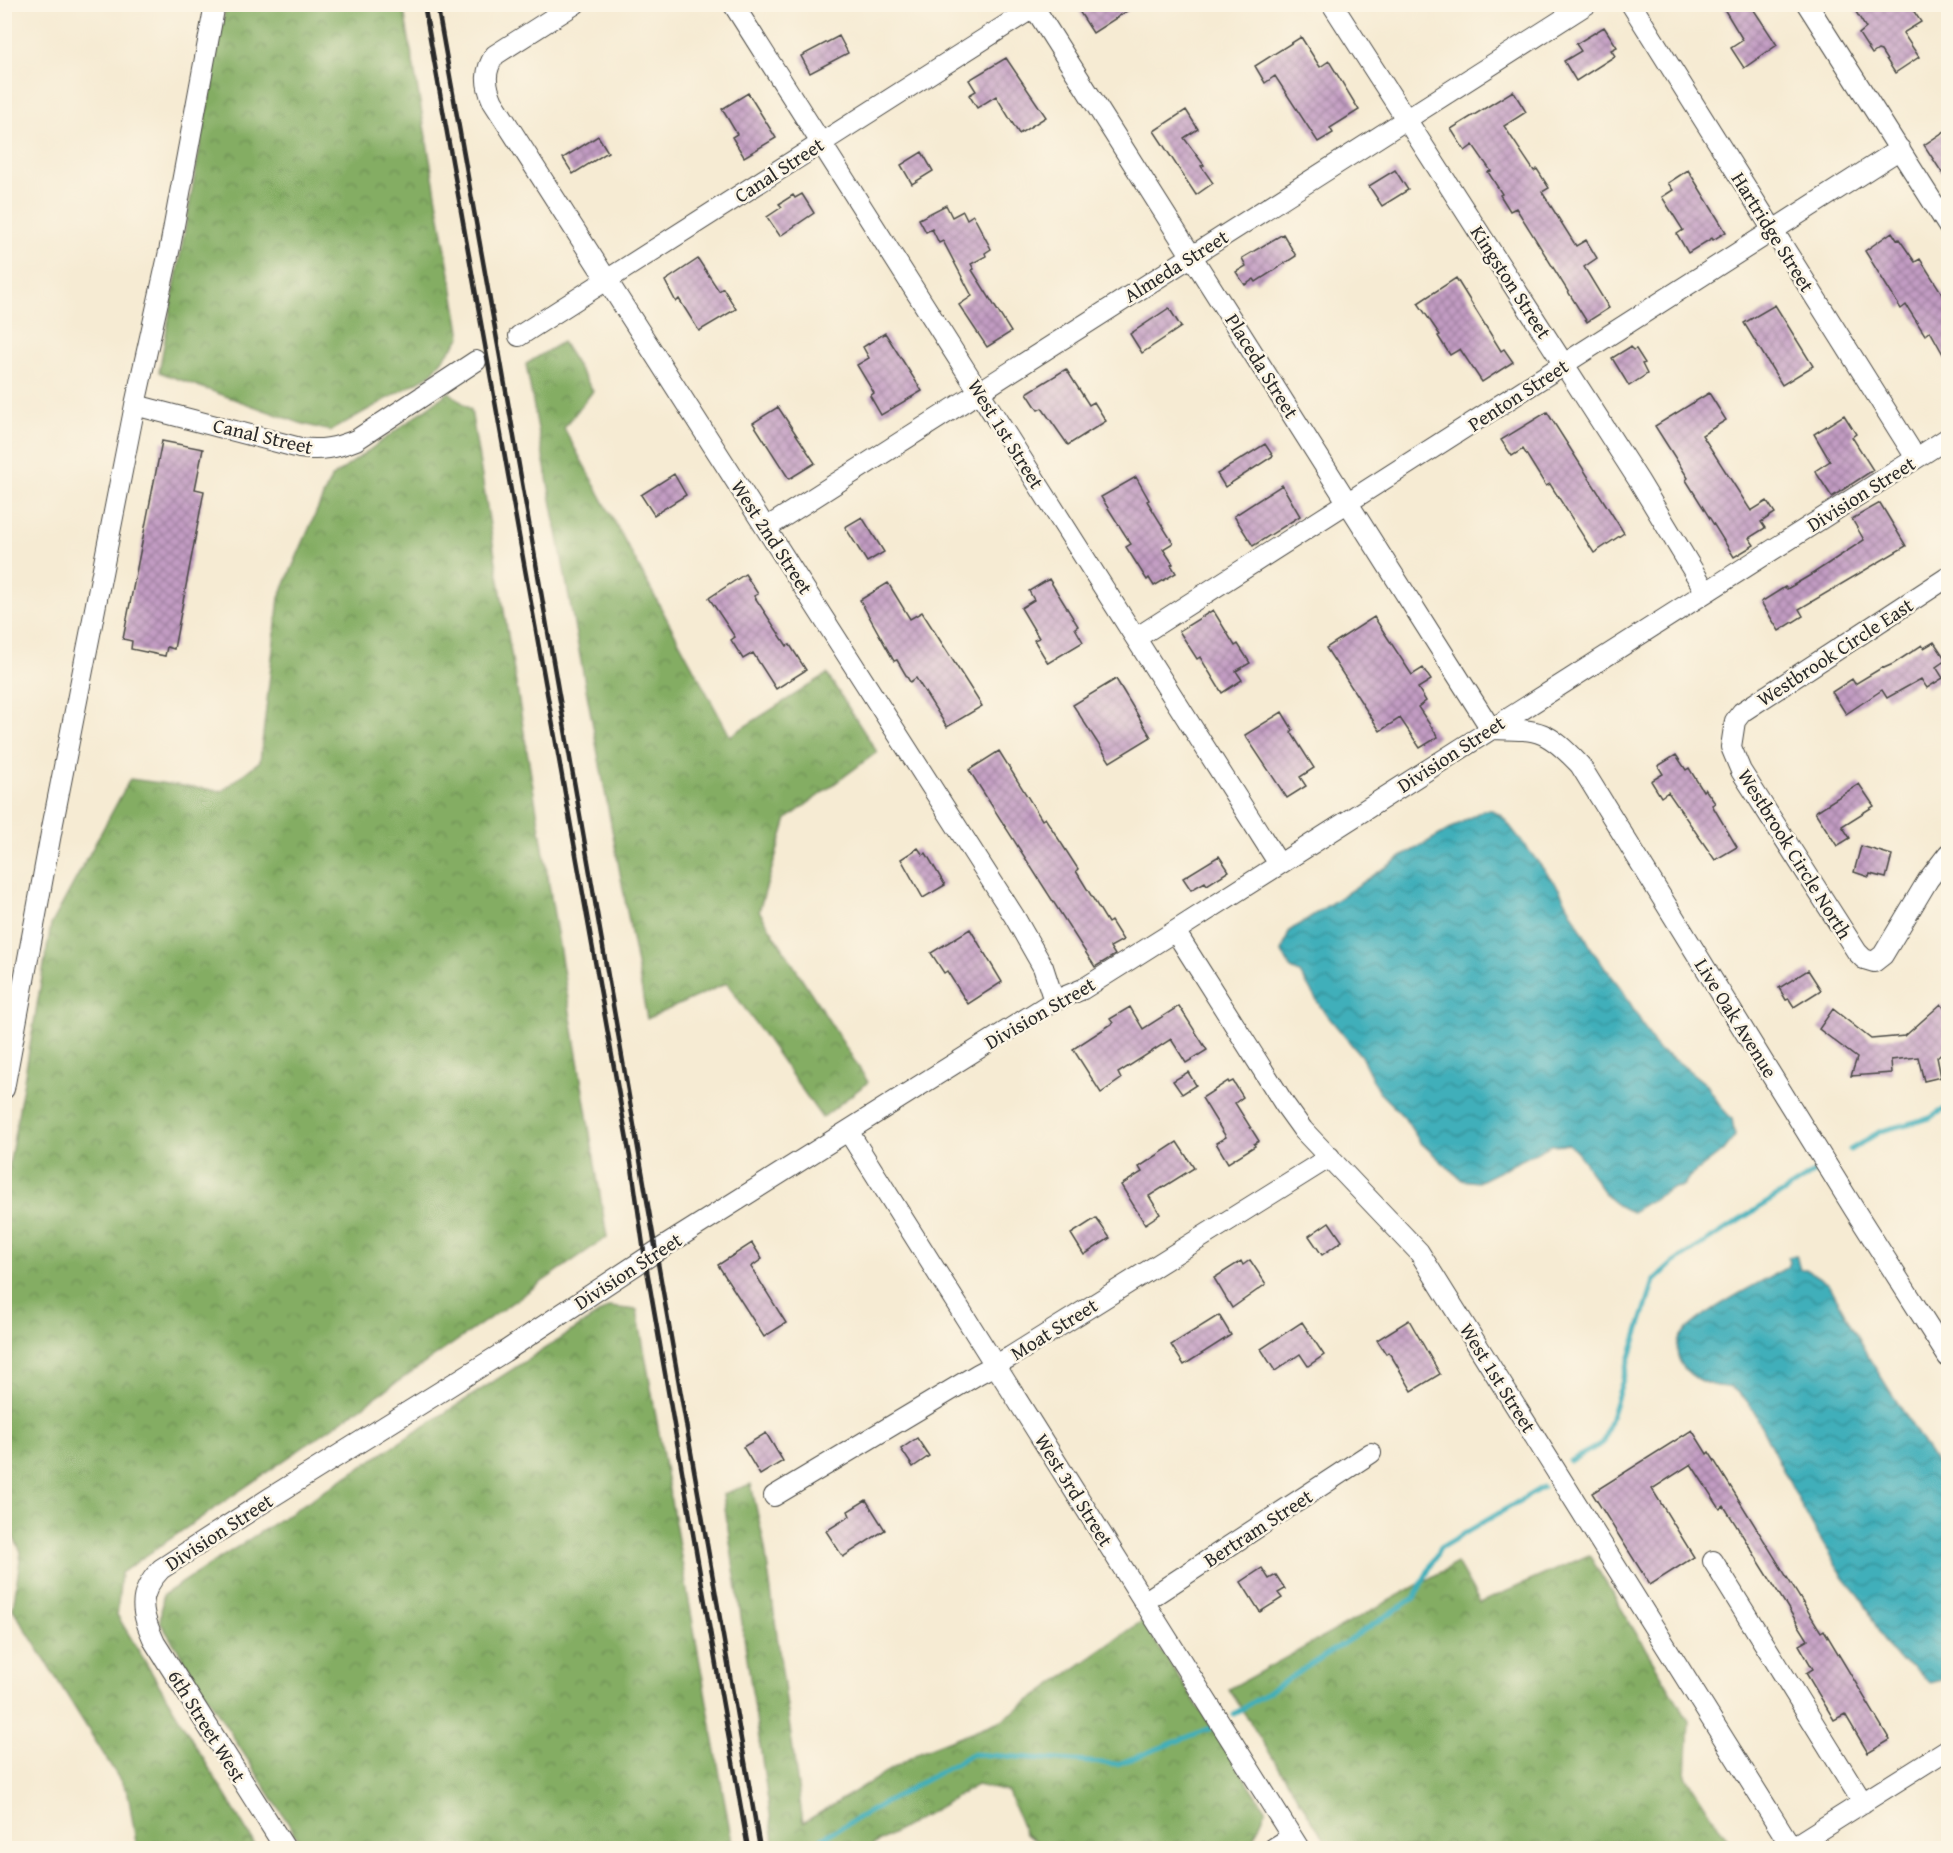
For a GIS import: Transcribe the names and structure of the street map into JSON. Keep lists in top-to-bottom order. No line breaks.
{"streets":{"street":["Canal Street","Hartridge Street","Almeda Street","Kingston Street","Placeda Street","Penton Street","West 1st Street","Division Street","West 2nd Street","Westbrook Circle East","Westbrook Circle North","Live Oak Avenue","Moat Street","West 3rd Street","Bertram Street","6th Street West"]},"crossings":[["Canal Street","Placeda Street"],["Canal Street","West 1st Street"],["Canal Street","West 2nd Street"],["Hartridge Street","Penton Street"],["Hartridge Street","Division Street"],["Almeda Street","Kingston Street"],["Almeda Street","Placeda Street"],["Almeda Street","West 1st Street"],["Almeda Street","West 2nd Street"],["Kingston Street","Penton Street"],["Kingston Street","Division Street"],["Placeda Street","Penton Street"],["Placeda Street","Division Street"],["Placeda Street","Live Oak Avenue"],["Penton Street","West 1st Street"],["West 1st Street","Division Street"],["West 1st Street","Moat Street"],["Division Street","West 2nd Street"],["Division Street","Live Oak Avenue"],["Division Street","West 3rd Street"],["Division Street","6th Street West"],["Westbrook Circle East","Westbrook Circle North"],["Moat Street","West 3rd Street"],["West 3rd Street","Bertram Street"]]}
